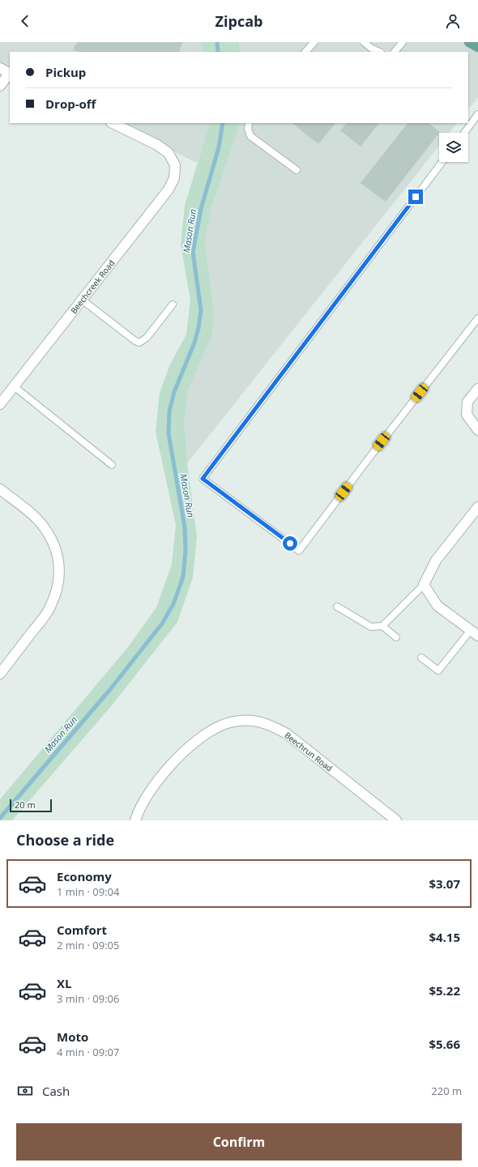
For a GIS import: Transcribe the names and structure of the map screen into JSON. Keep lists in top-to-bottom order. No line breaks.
{"streets":{"street":["Beechcreek Road","Beechrun Road"]},"water":["Mason Run"],"scale_bar":"20 m","page":{"header":"Zipcab","banner":["Pickup","Drop-off"],"scale":"20 m","heading":"Choose a ride","list":[{"name":"Economy","note":"1 min · 09:04","value":"$3.07"},{"name":"Comfort","note":"2 min · 09:05","value":"$4.15"},{"name":"XL","note":"3 min · 09:06","value":"$5.22"},{"name":"Moto","note":"4 min · 09:07","value":"$5.66"}],"pay":["Cash","220 m"],"buttons":"Confirm"}}
